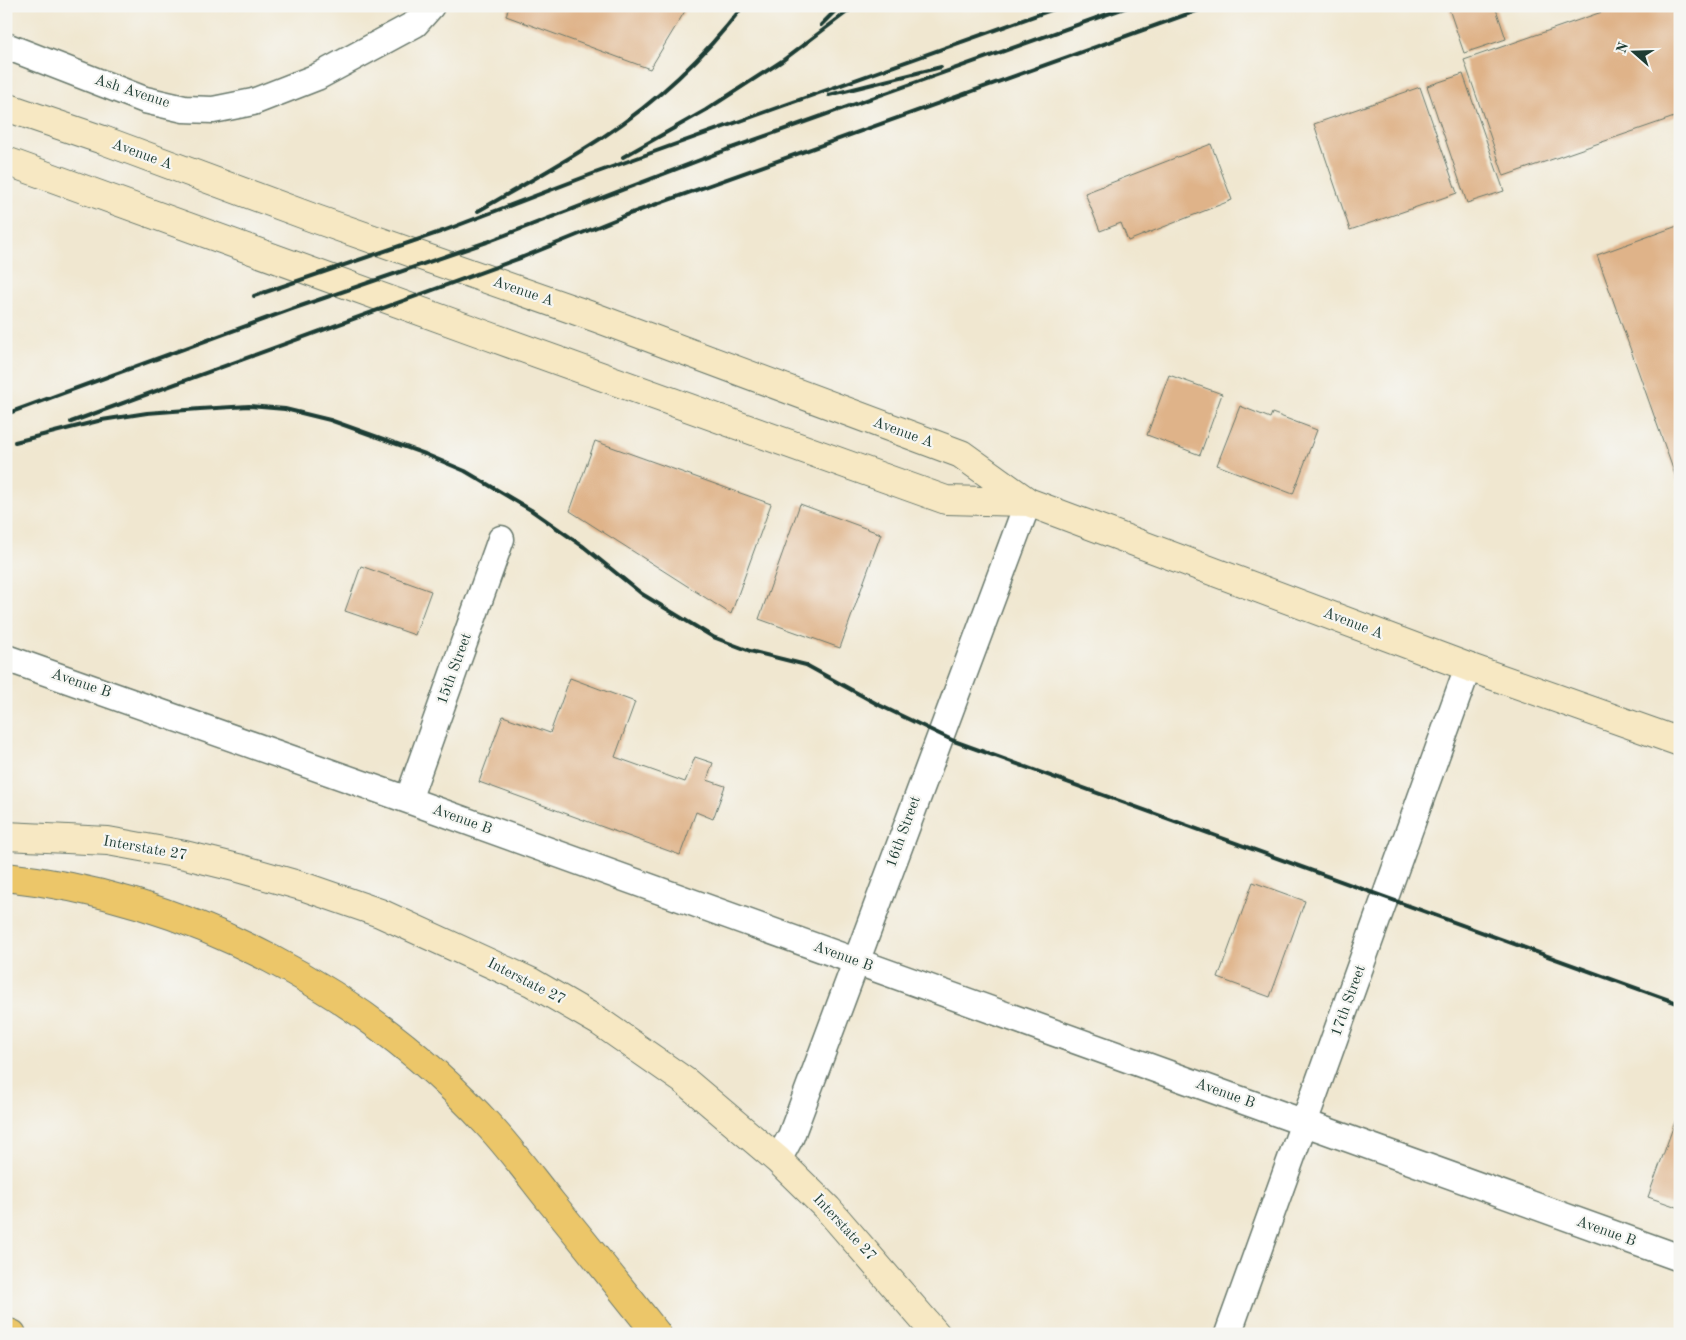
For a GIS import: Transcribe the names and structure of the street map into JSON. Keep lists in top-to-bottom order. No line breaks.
{"streets":{"main road":["Avenue A","Interstate 27"],"street":["Ash Avenue","15th Street","Avenue B","16th Street","17th Street"]},"crossings":[["Avenue A","16th Street"],["Avenue A","17th Street"],["15th Street","Avenue B"],["Avenue B","16th Street"],["Avenue B","17th Street"],["16th Street","Interstate 27"]],"north":"left"}
